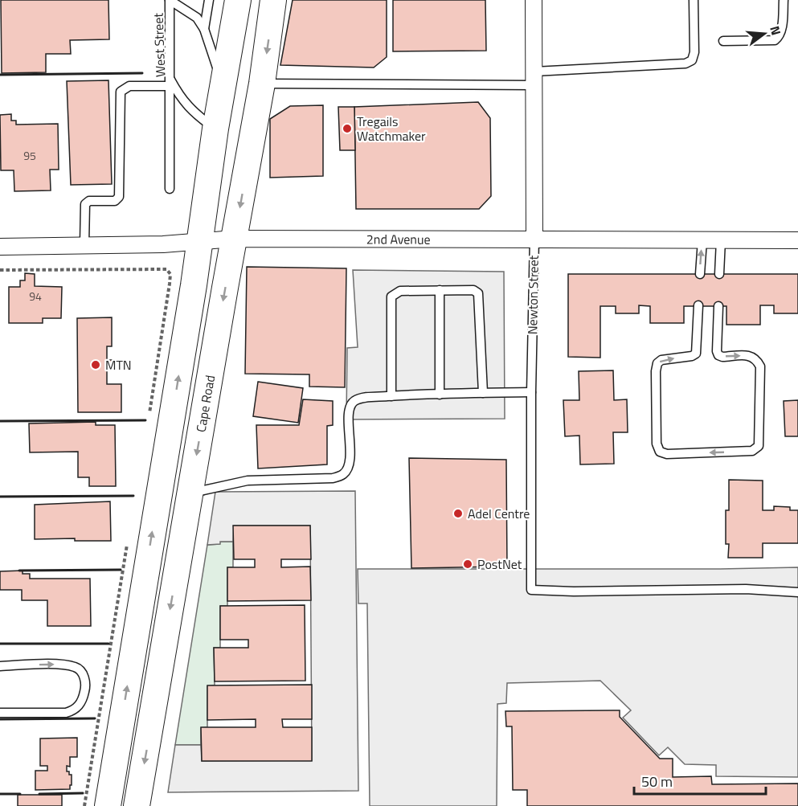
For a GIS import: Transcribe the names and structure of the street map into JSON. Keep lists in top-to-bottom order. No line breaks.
{"streets":{"main road":["Cape Road"],"street":["2nd Avenue","Newton Street"],"lane":["West Street"]},"crossings":[["2nd Avenue","Newton Street"],["2nd Avenue","Cape Road"]],"places":["Tregails Watchmaker","MTN","Adel Centre","PostNet"],"house_numbers":["95","94"],"scale_bar":"50 m","north":"right"}
